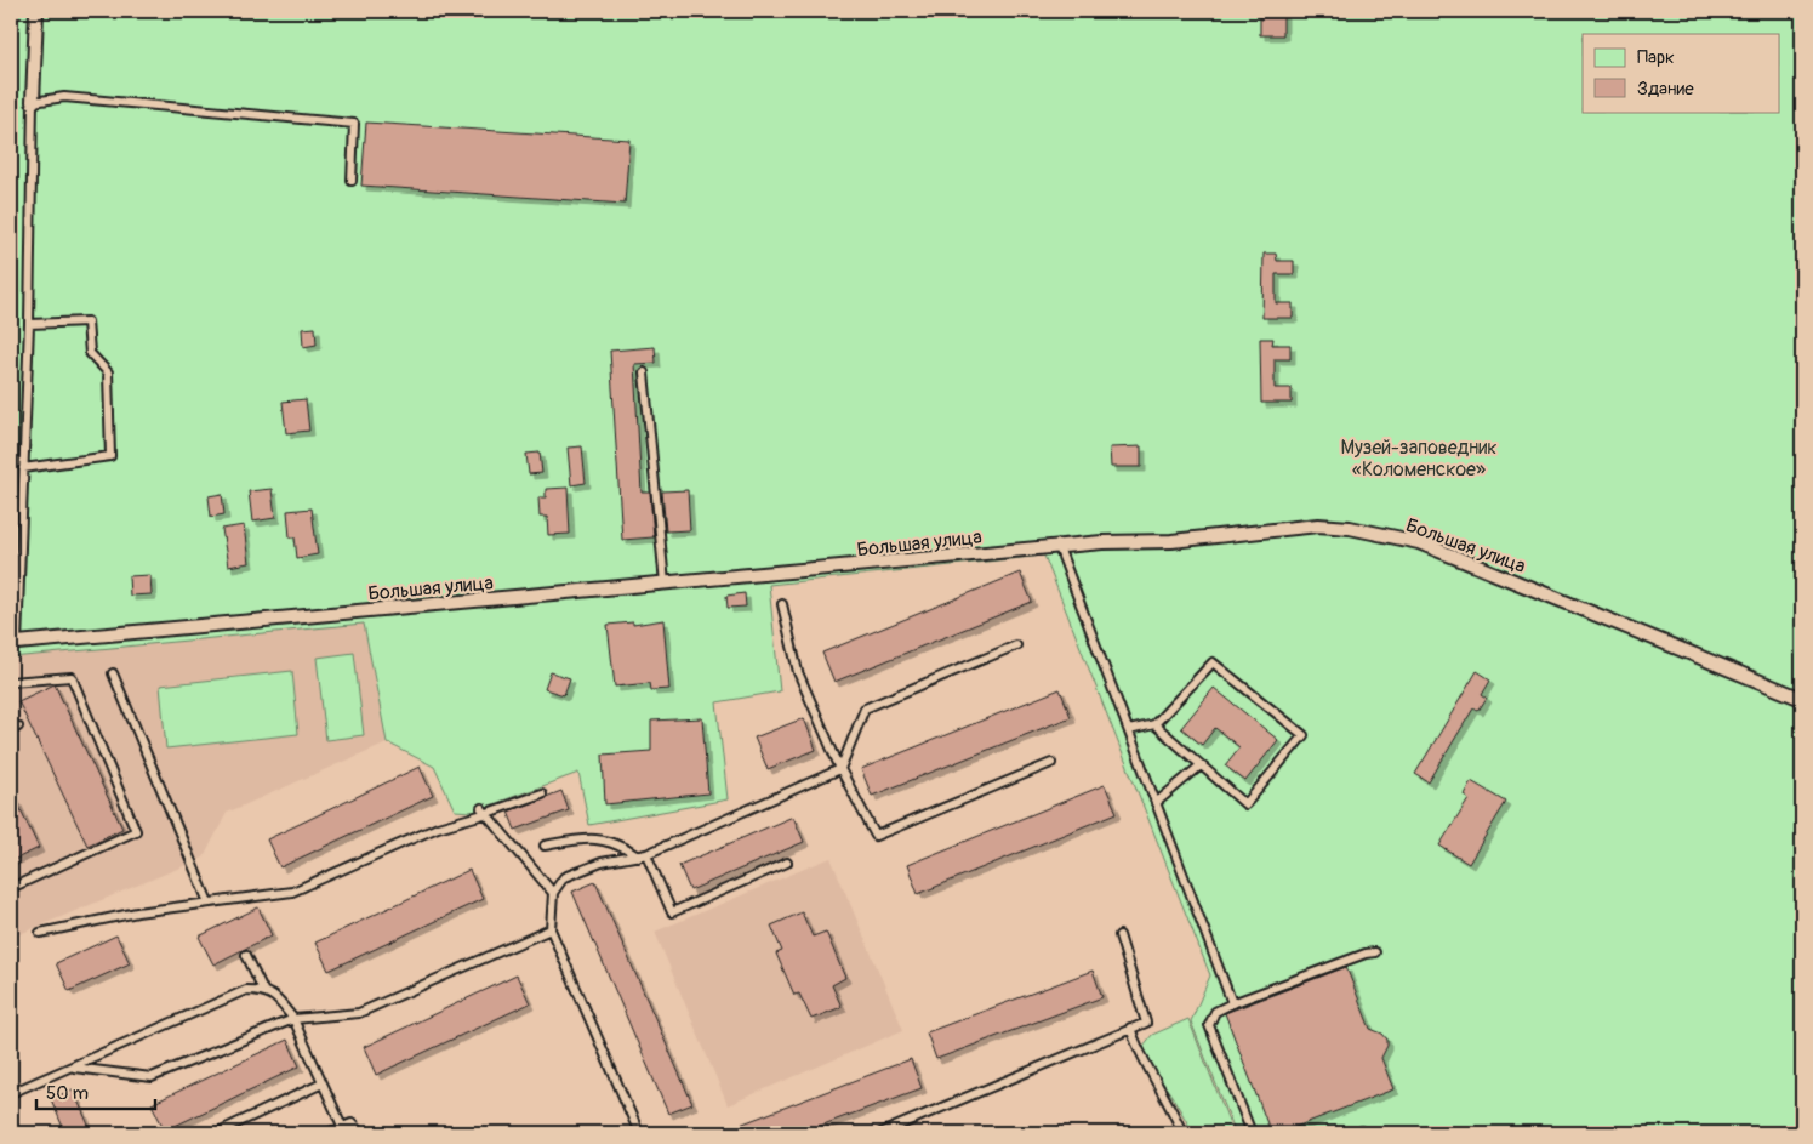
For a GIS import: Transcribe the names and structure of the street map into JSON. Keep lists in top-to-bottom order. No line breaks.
{"streets":{"street":["Большая улица"]},"parks":["Музей-заповедник «Коломенское»"],"legend":["Парк","Здание"],"scale_bar":"50 m"}
